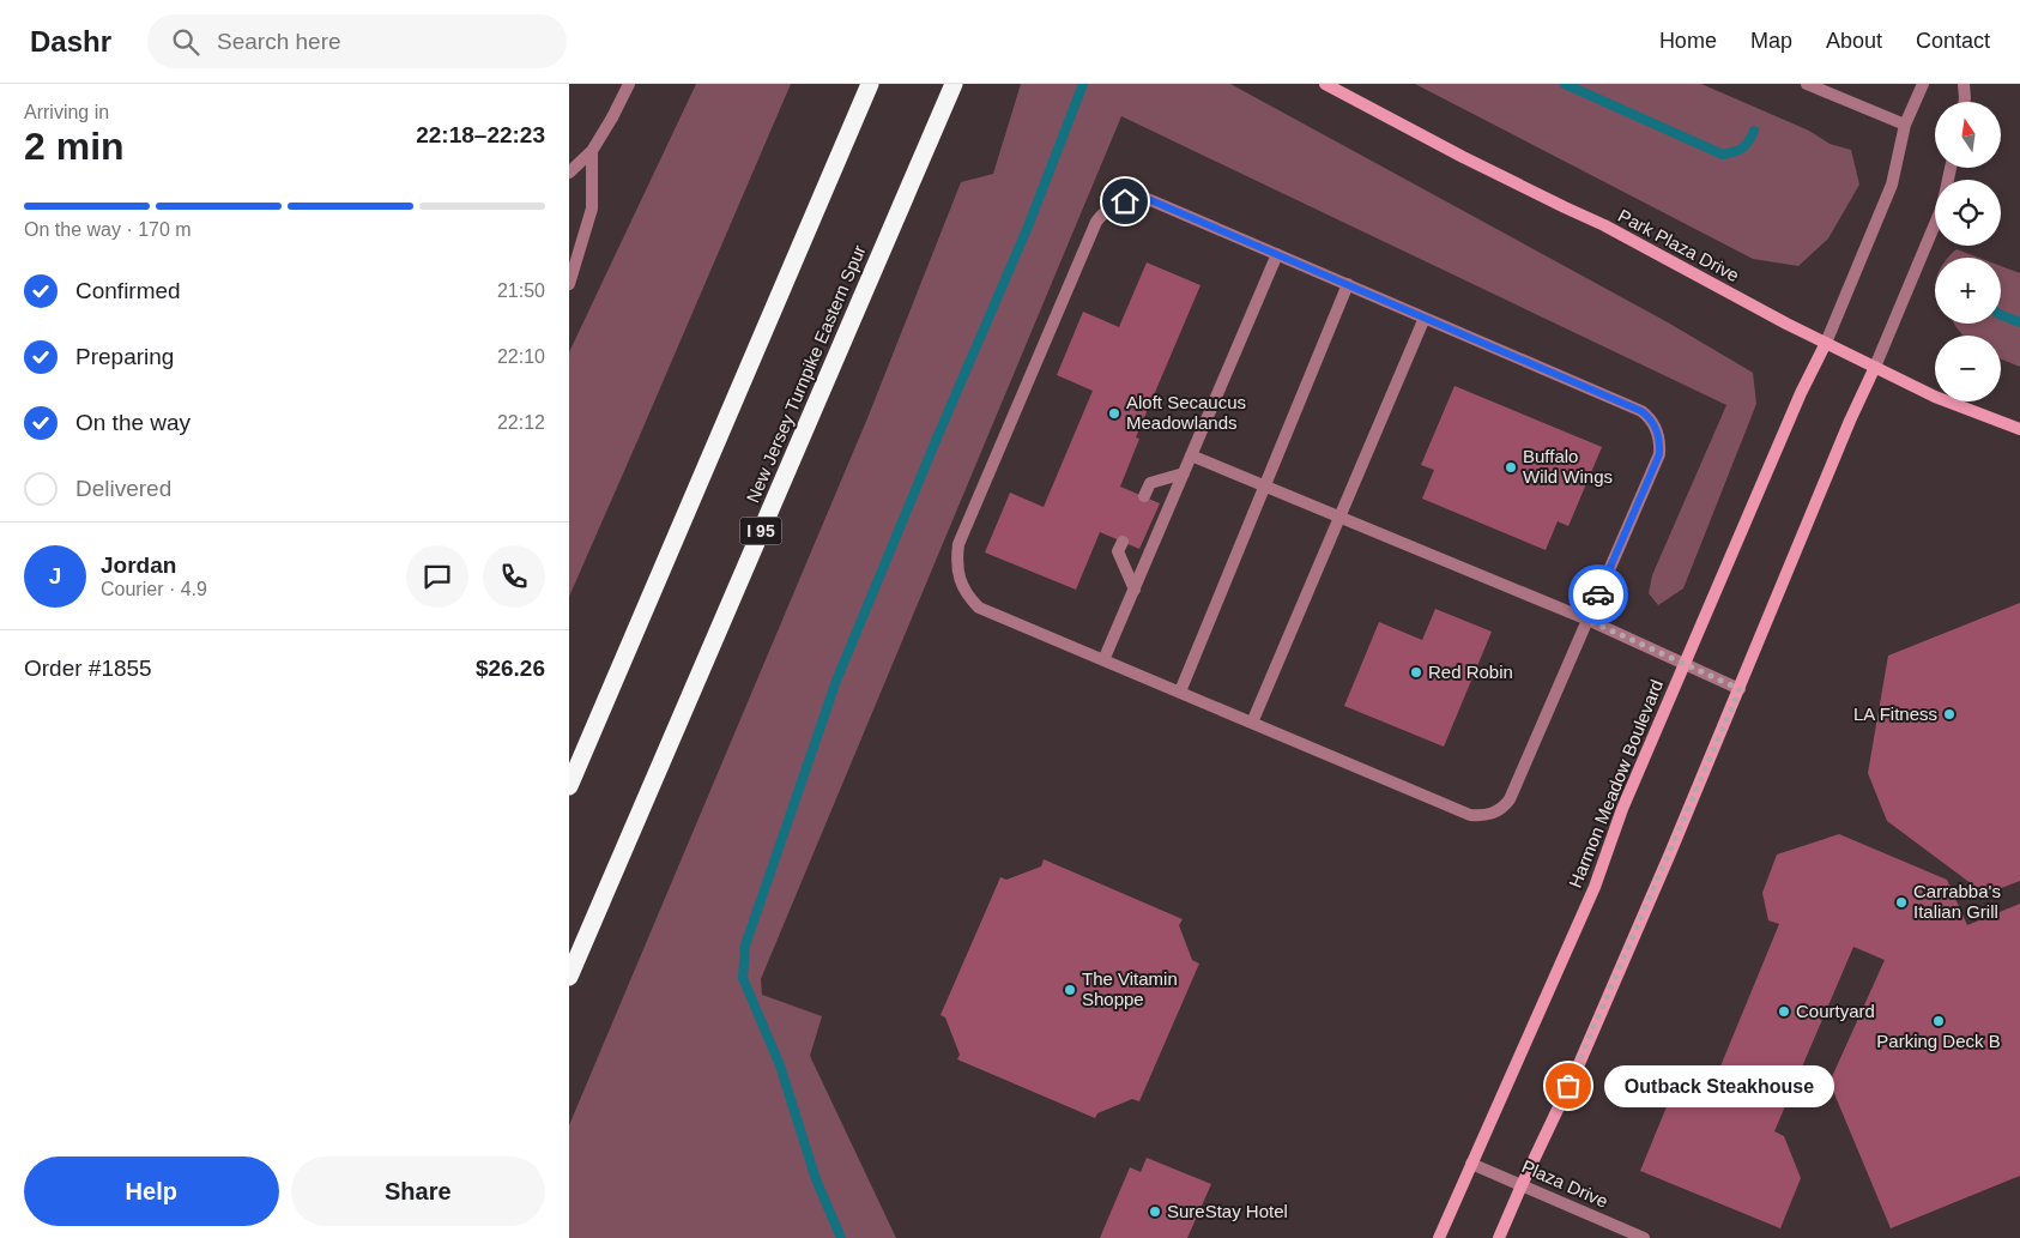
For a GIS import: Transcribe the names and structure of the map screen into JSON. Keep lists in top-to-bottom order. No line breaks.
{"streets":{"highway":["New Jersey Turnpike Eastern Spur","I 95"],"street":["Park Plaza Drive","Harmon Meadow Boulevard","Plaza Drive"]},"crossings":[["Park Plaza Drive","Harmon Meadow Boulevard"],["Harmon Meadow Boulevard","Plaza Drive"]],"places":["Aloft Secaucus Meadowlands","Buffalo Wild Wings","Red Robin","LA Fitness","Carrabba's Italian Grill","The Vitamin Shoppe","Courtyard","Parking Deck B","Outback Steakhouse","SureStay Hotel"],"north":"top","page":{"header":"Dashr","search":"Search here","nav":["Home","Map","About","Contact"],"heading":["2 min","Arriving in","22:18–22:23"],"panel":["Jordan","Courier · 4.9","Order #1855","$26.26"],"map_buttons":["+","−"],"bar":"On the way · 170 m","list":[["Confirmed","21:50"],["Preparing","22:10"],["On the way","22:12"],"Delivered"],"round":"J","bubble":"Outback Steakhouse","buttons":["Help","Share"]}}
